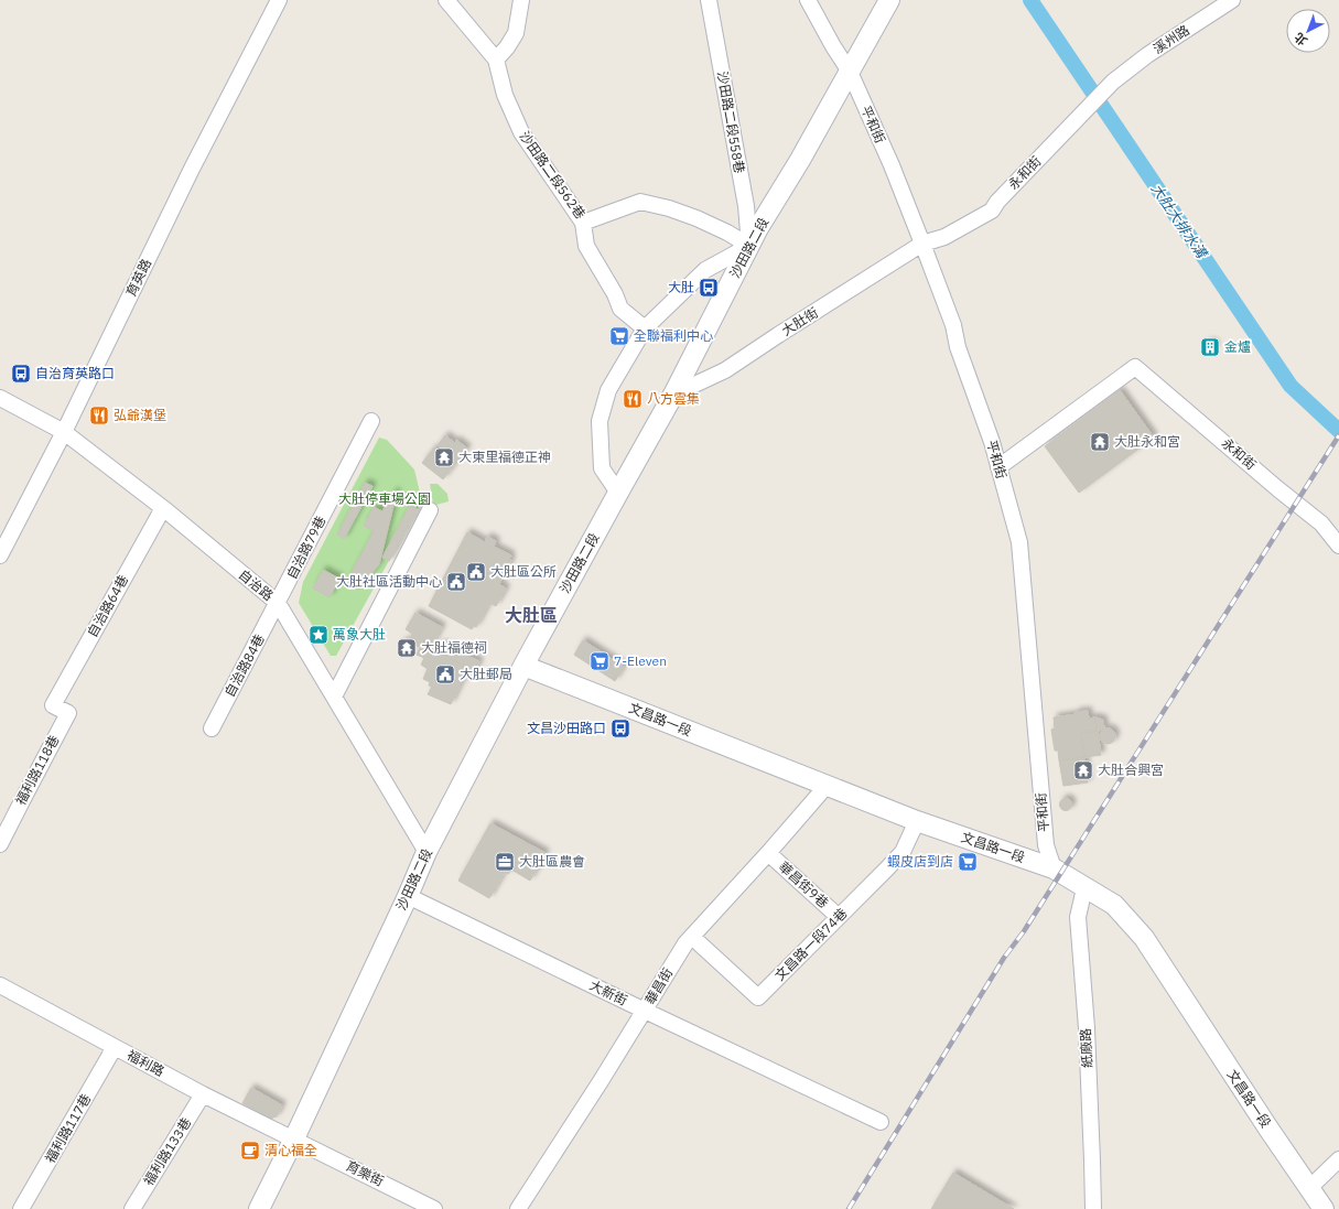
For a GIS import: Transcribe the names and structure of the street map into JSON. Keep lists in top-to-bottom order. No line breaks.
{"streets":{"street":["溪州路","沙田路二段558巷","平和街","永和街","沙田路二段562巷","沙田路二段","育英路","大肚街","自治路79巷","自治路","自治路64巷","自治路84巷","文昌路一段","福利路118巷","華昌街9巷","文昌路一段74巷","華昌街","大新街","紙廠路","福利路","福利路117巷","福利路133巷","育樂街"]},"crossings":[["溪州路","永和街"],["沙田路二段558巷","沙田路二段562巷"],["沙田路二段558巷","沙田路二段"],["平和街","永和街"],["平和街","沙田路二段"],["平和街","大肚街"],["平和街","文昌路一段"],["永和街","大肚街"],["沙田路二段562巷","沙田路二段"],["沙田路二段","大肚街"],["沙田路二段","自治路"],["沙田路二段","文昌路一段"],["沙田路二段","大新街"],["沙田路二段","福利路"],["沙田路二段","育樂街"],["育英路","自治路"],["自治路79巷","自治路"],["自治路79巷","自治路84巷"],["自治路","自治路64巷"],["自治路","自治路84巷"],["自治路64巷","福利路118巷"],["文昌路一段","文昌路一段74巷"],["文昌路一段","華昌街"],["文昌路一段","紙廠路"],["華昌街9巷","文昌路一段74巷"],["華昌街9巷","華昌街"],["文昌路一段74巷","華昌街"],["華昌街","大新街"],["福利路","福利路117巷"],["福利路","福利路133巷"],["福利路","育樂街"]],"districts":["大肚區"],"water":["大肚大排水溝"],"parks":["大肚停車場公園"],"places":{"bus stop":["大肚","自治育英路口","文昌沙田路口"],"supermarket":["全聯福利中心","7-Eleven","蝦皮店到店"],"building":["金爐"],"restaurant":["八方雲集","弘爺漢堡"],"temple":["大肚永和宮","大東里福德正神","大肚福德祠","大肚合興宮"],"public building":["大肚區公所","大肚社區活動中心","大肚郵局"],"place":["萬象大肚"],"office":["大肚區農會"],"cafe":["清心福全"]},"north":"bottom left"}
